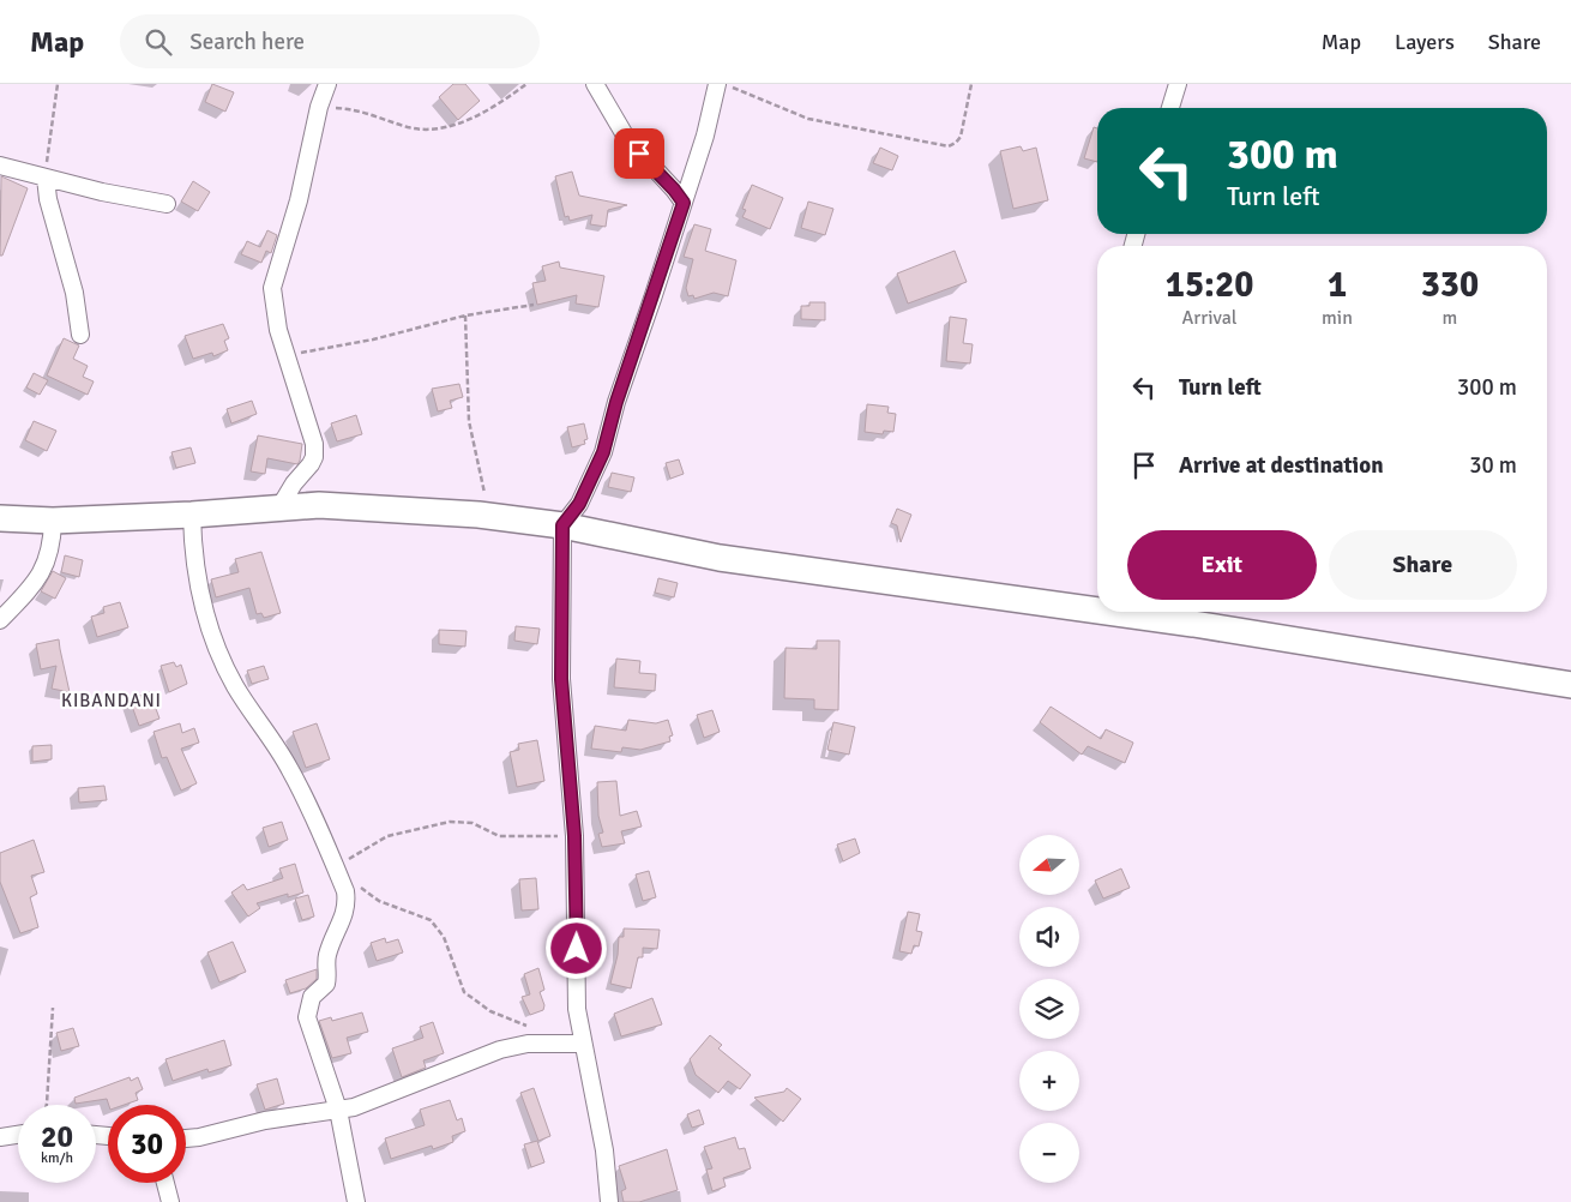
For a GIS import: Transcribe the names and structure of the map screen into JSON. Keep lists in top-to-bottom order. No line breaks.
{"districts":["KIBANDANI"],"north":"left","page":{"header":"Map","search":"Search here","nav":["Map","Layers","Share"],"turn":["300 m","Turn left"],"eta":["15:20","Arrival","1","min","330","m"],"list":[{"name":"Turn left","value":"300 m"},{"name":"Arrive at destination","value":"30 m"}],"buttons":["Exit","Share"],"map_buttons":["+","−"],"speed":"20 km/h","limit":"30"}}
